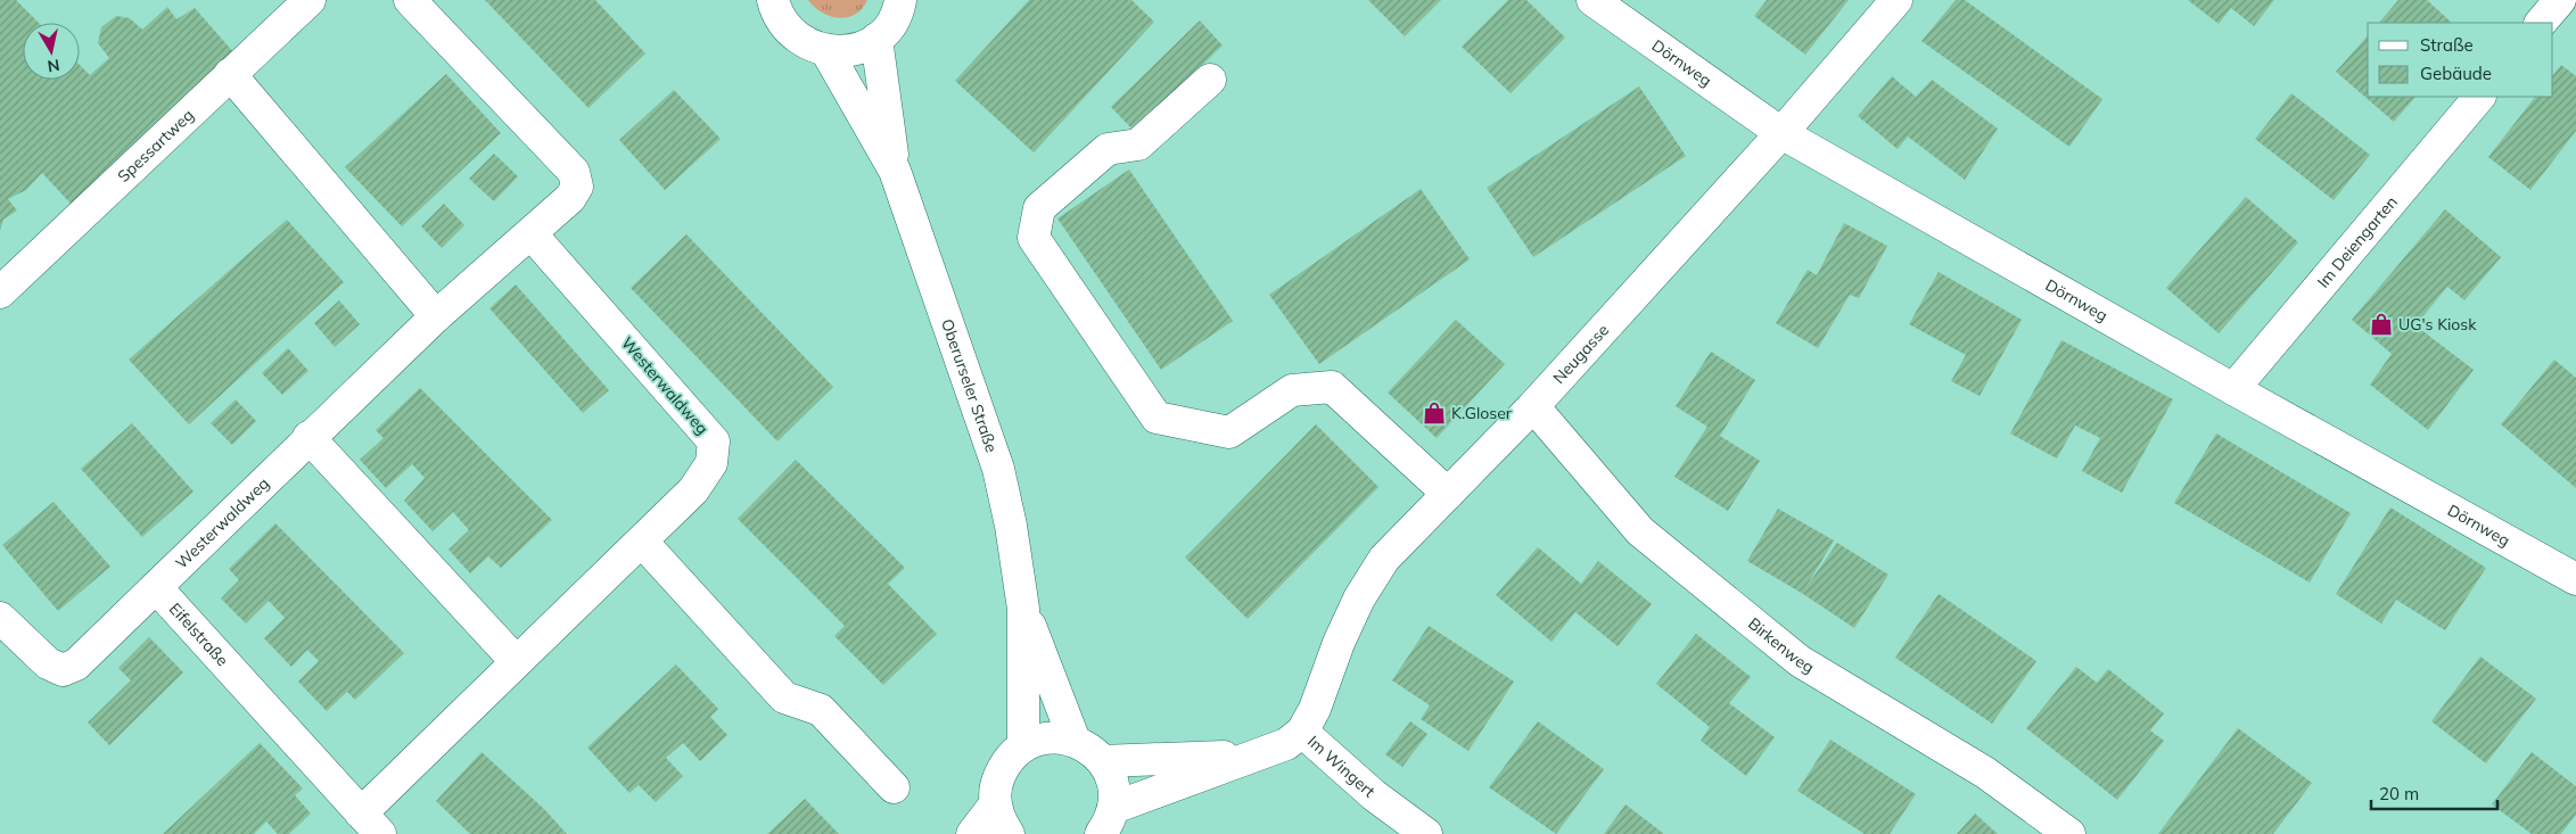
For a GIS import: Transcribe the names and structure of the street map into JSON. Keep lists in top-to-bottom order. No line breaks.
{"streets":{"street":["Dörnweg","Spessartweg","Im Deiengarten","Neugasse","Westerwaldweg","Oberurseler Straße","Eifelstraße","Birkenweg","Im Wingert"]},"crossings":[["Dörnweg","Im Deiengarten"],["Dörnweg","Neugasse"],["Neugasse","Birkenweg"],["Neugasse","Im Wingert"],["Westerwaldweg","Eifelstraße"]],"places":{"shop":["UG's Kiosk","K.Gloser"]},"legend":["Straße","Gebäude"],"scale_bar":"20 m","north":"bottom"}
